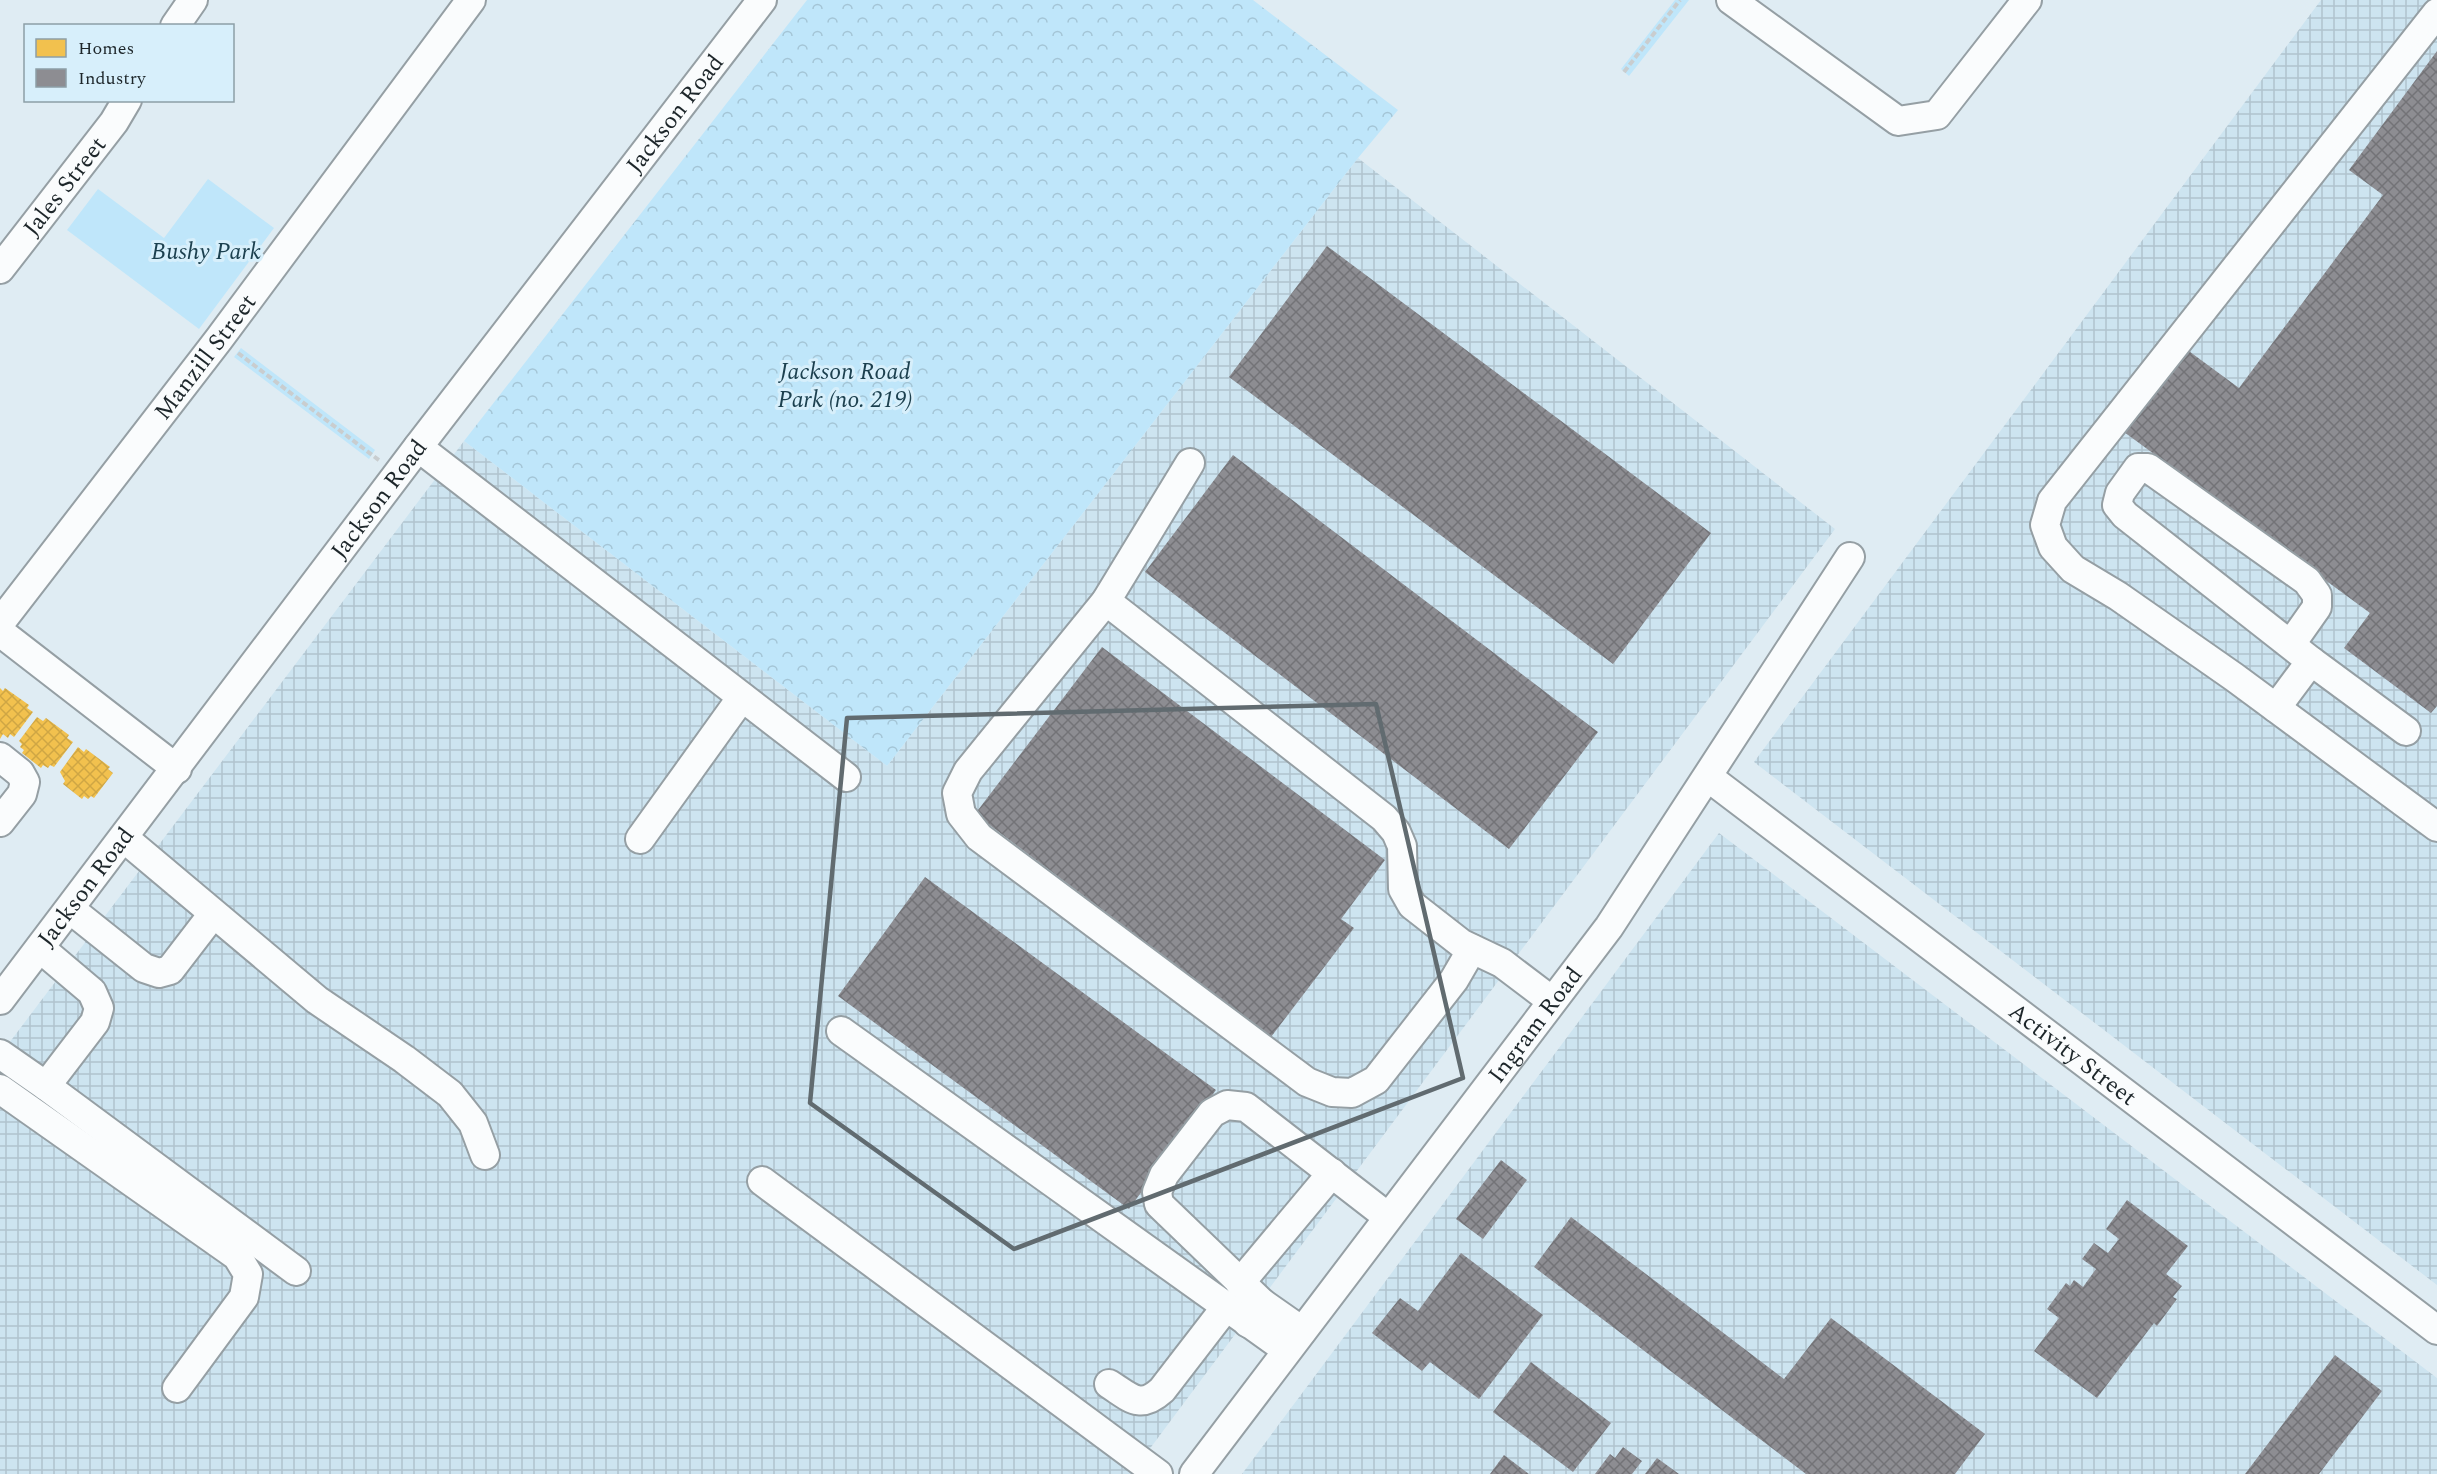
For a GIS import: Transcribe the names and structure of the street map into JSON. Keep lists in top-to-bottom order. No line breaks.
{"streets":{"street":["Jackson Road","Jales Street","Manzill Street","Ingram Road","Activity Street"]},"crossings":[["Ingram Road","Activity Street"]],"parks":["Bushy Park","Jackson Road Park (no. 219)"],"legend":["Homes","Industry"]}
